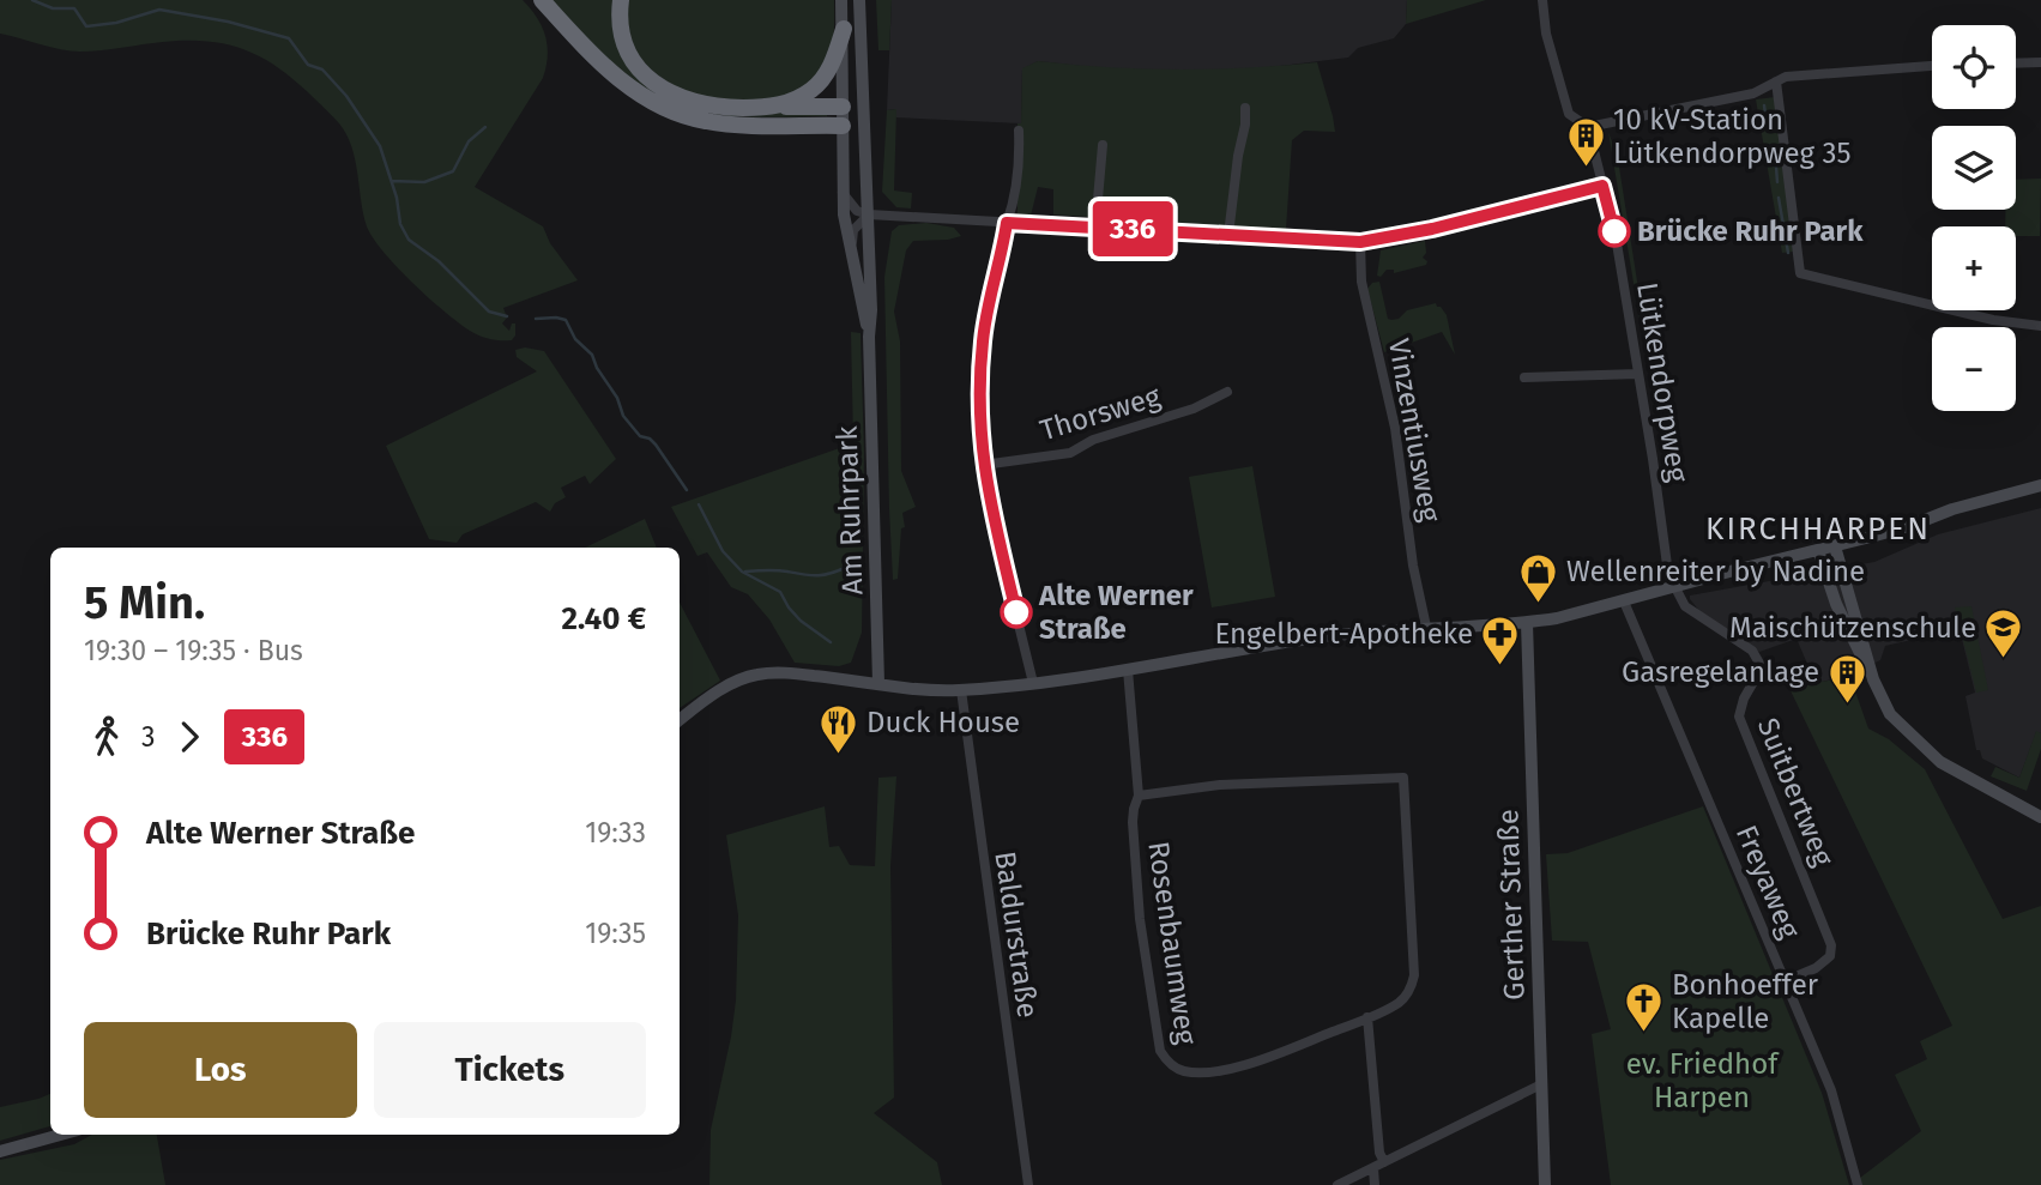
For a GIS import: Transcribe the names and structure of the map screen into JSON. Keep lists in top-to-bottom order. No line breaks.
{"streets":{"main road":["Am Ruhrpark","Gerther Straße"],"street":["Lütkendorpweg","Thorsweg","Vinzentiusweg","Suitbertweg","Freyaweg","Baldurstraße","Rosenbaumweg"]},"crossings":[["Lütkendorpweg","Suitbertweg"],["Suitbertweg","Freyaweg"]],"districts":["KIRCHHARPEN"],"parks":["ev. Friedhof Harpen"],"places":{"building":["10 kV-Station Lütkendorpweg 35","Gasregelanlage"],"other":["Brücke Ruhr Park","Alte Werner Straße"],"shop":["Wellenreiter by Nadine"],"school or university":["Maischützenschule"],"pharmacy":["Engelbert-Apotheke"],"restaurant":["Duck House"],"church":["Bonhoeffer Kapelle"]},"lines":["bus line 336"],"page":{"on_map":"336","map_buttons":["+","−"],"heading":["5 Min.","19:30 – 19:35 · Bus","2.40 €"],"legs":["3","336"],"list":[{"name":"Alte Werner Straße","value":"19:33"},{"name":"Brücke Ruhr Park","value":"19:35"}],"buttons":["Los","Tickets"]}}
